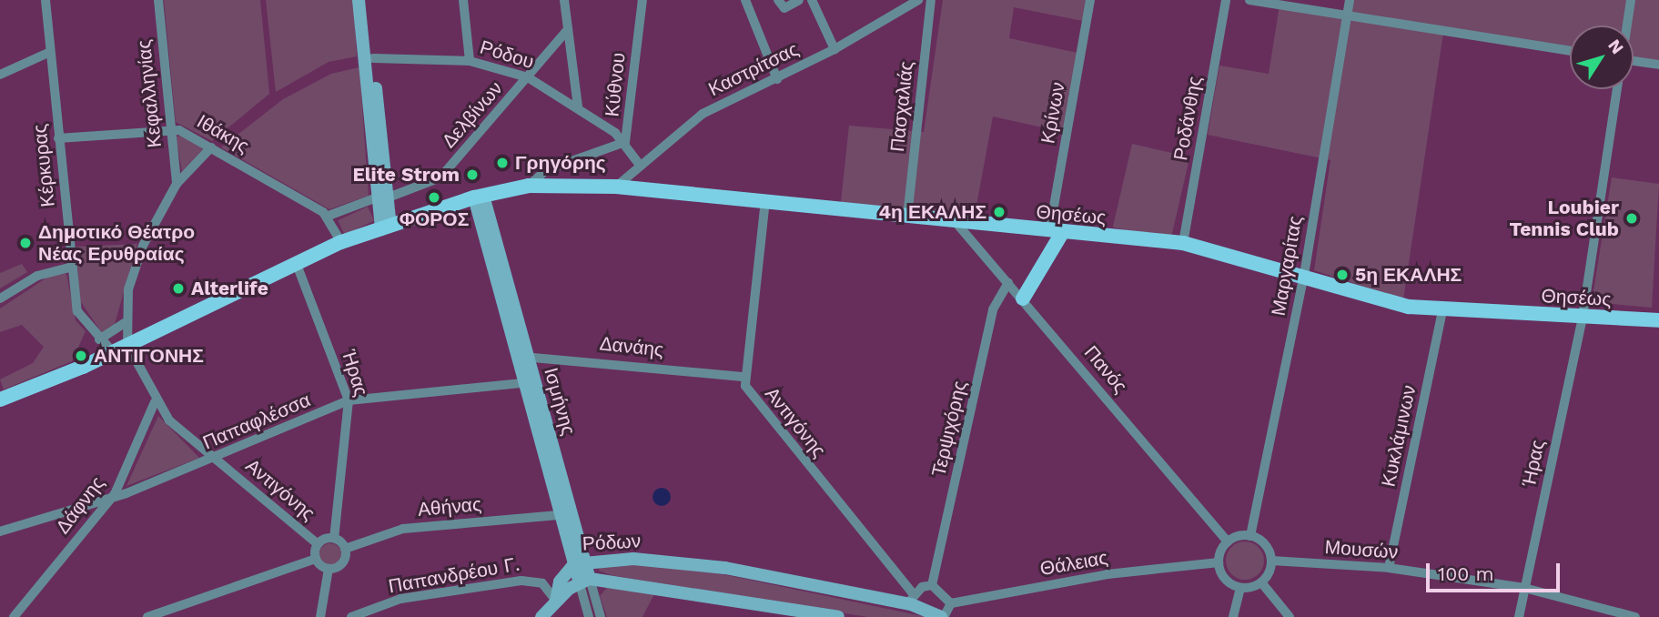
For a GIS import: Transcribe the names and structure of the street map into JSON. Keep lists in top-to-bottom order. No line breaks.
{"streets":{"main road":["Θησέως"],"street":["Ρόδου","Καστρίτσας","Κύθνου","Κεφαλληνίας","Πασχαλιάς","Κρίνων","Δελβίνων","Ροδάνθης","Ιθάκης","Κέρκυρας","Μαργαρίτας","Δανάης","Πανός","Ήρας","Ισμήνης","Παπαφλέσσα","Αντιγόνης","Τερψιχόρης","Κυκλάμινων","Δάφνης","Αθήνας","Ρόδων","Μουσών","Θάλειας","Παπανδρέου Γ."]},"crossings":[["Ρόδου","Καστρίτσας"],["Ρόδου","Κύθνου"],["Ρόδου","Δελβίνων"],["Καστρίτσας","Θησέως"],["Κύθνου","Θησέως"],["Κεφαλληνίας","Ιθάκης"],["Πασχαλιάς","Θησέως"],["Κρίνων","Θησέως"],["Δελβίνων","Ιθάκης"],["Ροδάνθης","Θησέως"],["Ιθάκης","Κέρκυρας"],["Κέρκυρας","Θησέως"],["Θησέως","Μαργαρίτας"],["Θησέως","Πανός"],["Θησέως","Ήρας"],["Θησέως","Ισμήνης"],["Θησέως","Αντιγόνης"],["Θησέως","Κυκλάμινων"],["Μαργαρίτας","Πανός"],["Μαργαρίτας","Μουσών"],["Μαργαρίτας","Θάλειας"],["Δανάης","Ισμήνης"],["Δανάης","Αντιγόνης"],["Πανός","Τερψιχόρης"],["Πανός","Μουσών"],["Πανός","Θάλειας"],["Ήρας","Παπαφλέσσα"],["Ήρας","Αντιγόνης"],["Ήρας","Αθήνας"],["Ήρας","Μουσών"],["Ισμήνης","Παπαφλέσσα"],["Ισμήνης","Αθήνας"],["Ισμήνης","Ρόδων"],["Παπαφλέσσα","Αντιγόνης"],["Παπαφλέσσα","Δάφνης"],["Αντιγόνης","Δάφνης"],["Αντιγόνης","Αθήνας"],["Αντιγόνης","Ρόδων"],["Κυκλάμινων","Μουσών"],["Ρόδων","Παπανδρέου Γ."],["Μουσών","Θάλειας"]],"places":["Γρηγόρης","Elite Strom","ΦΟΡΟΣ","4η ΕΚΑΛΗΣ","Loubier Tennis Club","Δημοτικό Θέατρο Νέας Ερυθραίας","5η ΕΚΑΛΗΣ","Alterlife","ΑΝΤΙΓΟΝΗΣ"],"scale_bar":"100 m","north":"top right"}
